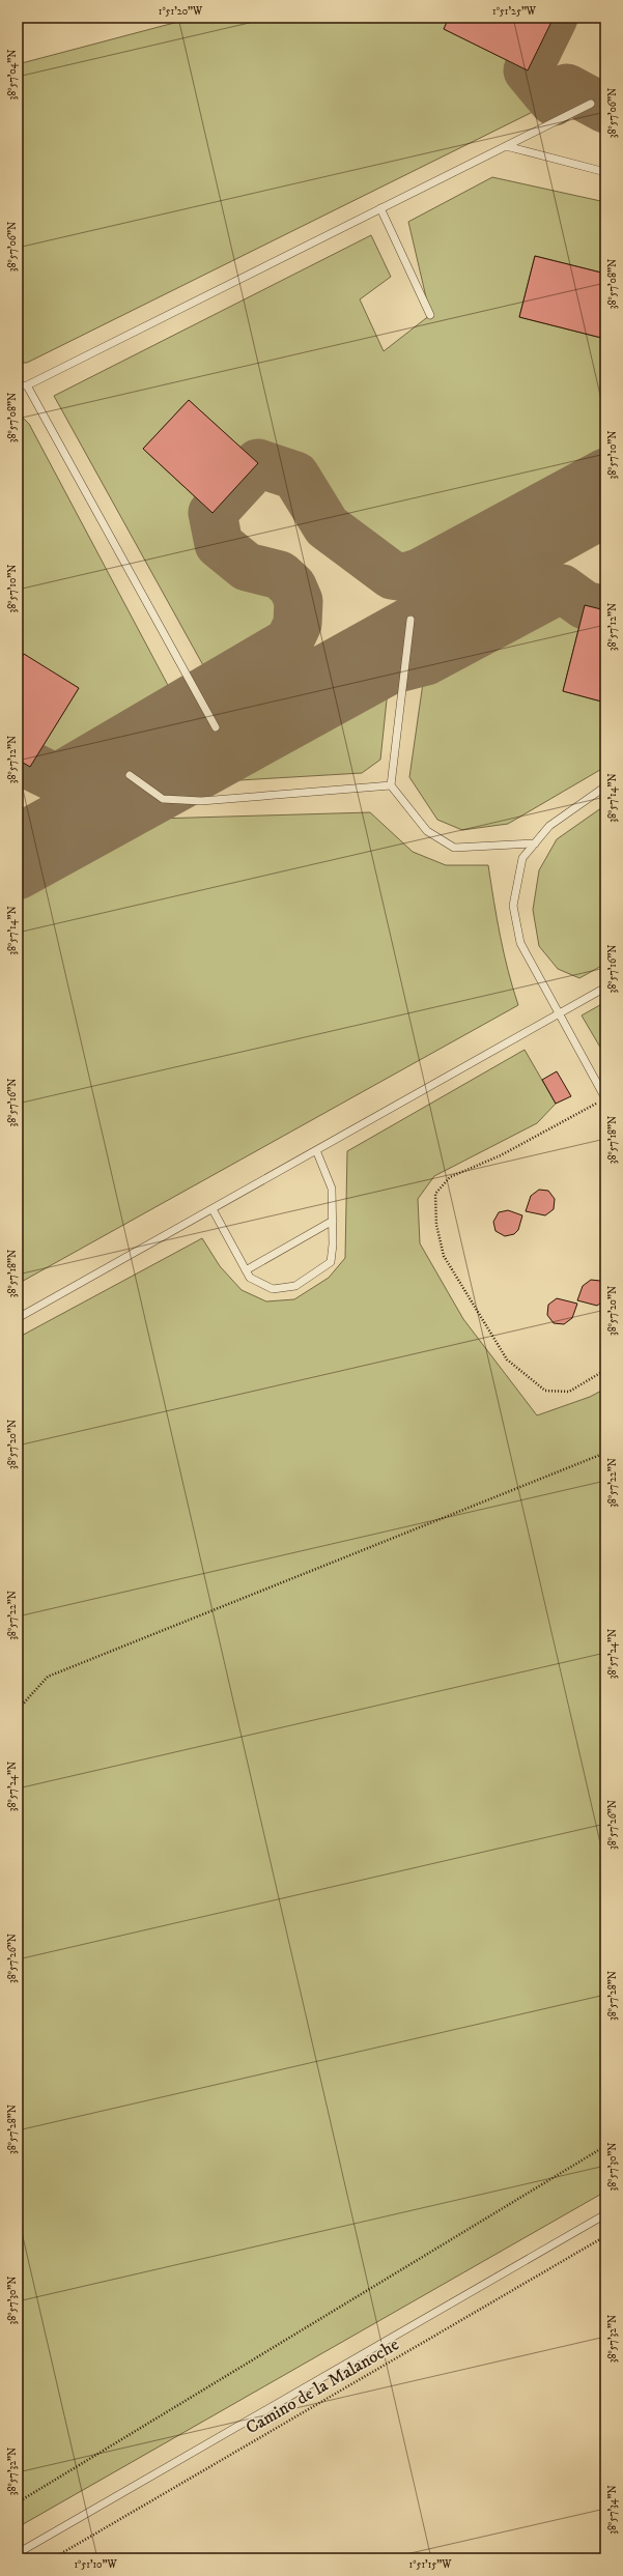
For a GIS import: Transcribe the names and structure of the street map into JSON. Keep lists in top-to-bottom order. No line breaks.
{"streets":{"path":["Camino de la Malanoche"]},"coordinates":["1°51'20\"W","1°51'25\"W","38°57'04\"N","38°57'06\"N","38°57'08\"N","38°57'10\"N","38°57'12\"N","38°57'14\"N","38°57'16\"N","38°57'18\"N","38°57'20\"N","38°57'22\"N","38°57'24\"N","38°57'26\"N","38°57'28\"N","38°57'30\"N","38°57'32\"N","38°57'34\"N","1°51'10\"W","1°51'15\"W"]}
